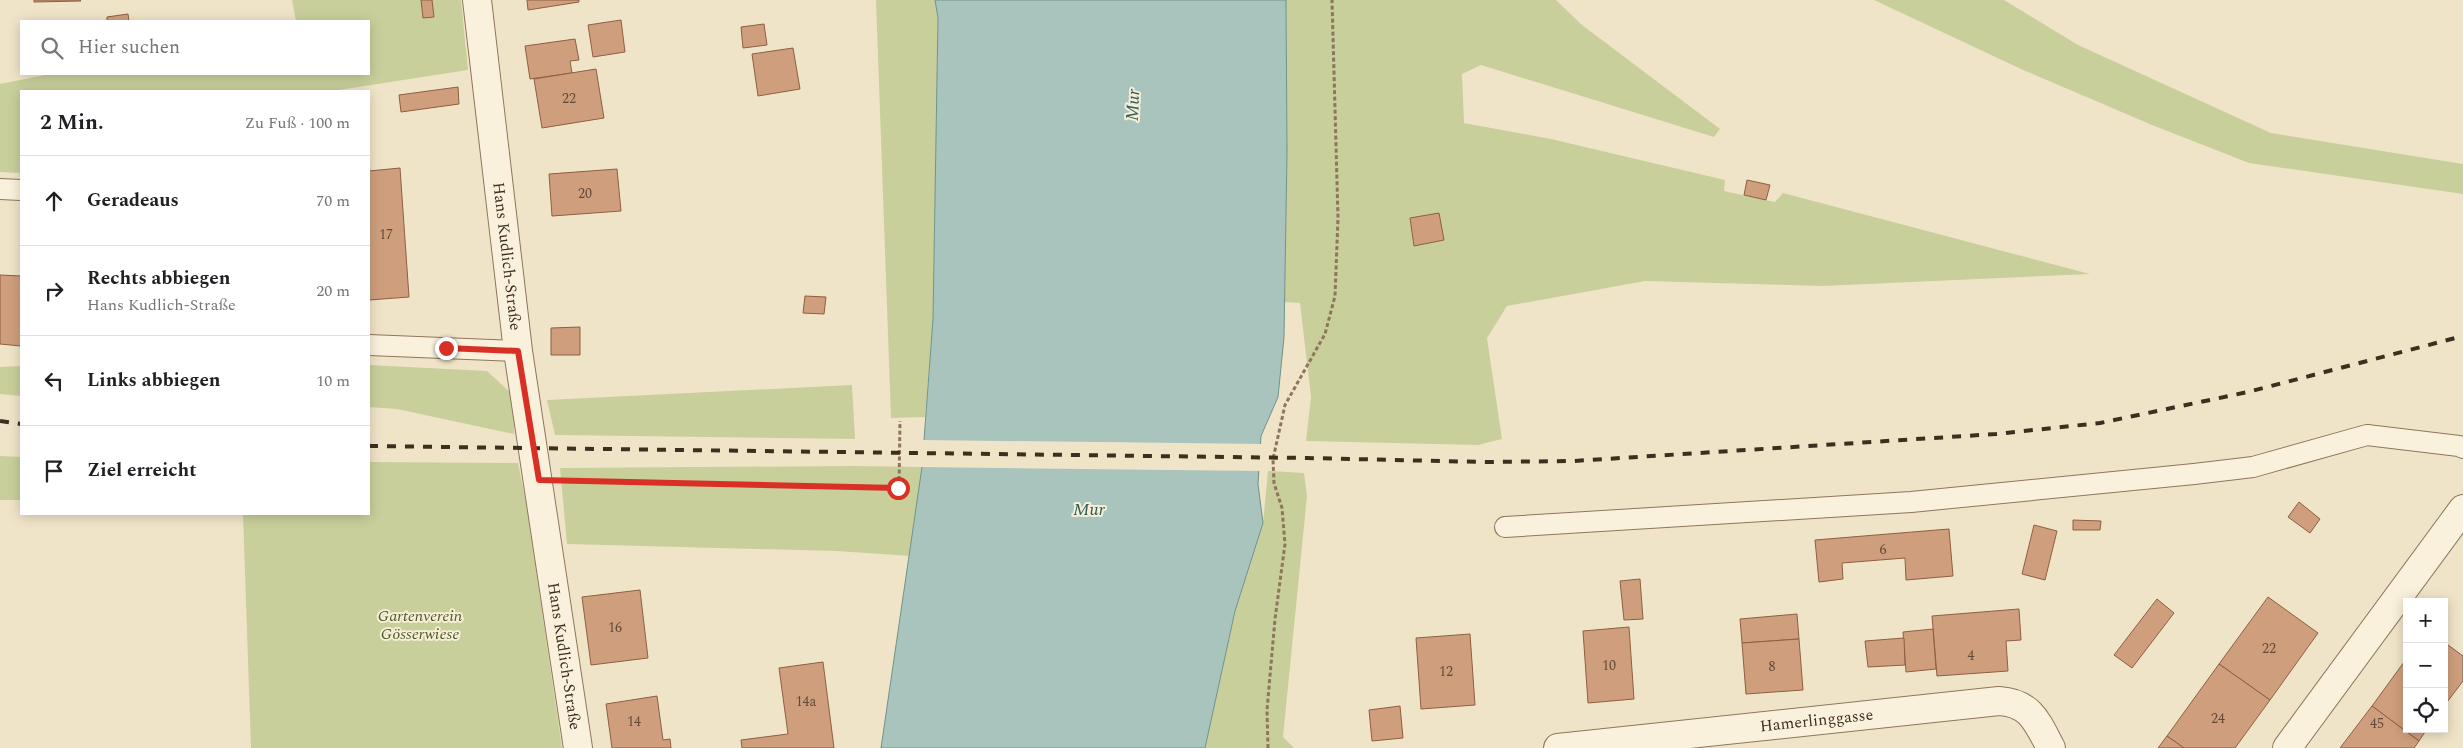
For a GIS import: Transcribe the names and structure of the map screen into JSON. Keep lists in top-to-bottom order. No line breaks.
{"streets":{"street":["Hans Kudlich-Straße","Hamerlinggasse"]},"water":["Mur"],"parks":["Gartenverein Gösserwiese"],"house_numbers":["22","20","17","6","16","22","4","10","8","12","14a","24","14","45"],"page":{"search":"Hier suchen","heading":["2 Min.","Zu Fuß · 100 m"],"list":[["Geradeaus","70 m"],["Rechts abbiegen","Hans Kudlich-Straße","20 m"],["Links abbiegen","10 m"],"Ziel erreicht"],"map_buttons":["+","−"]}}
